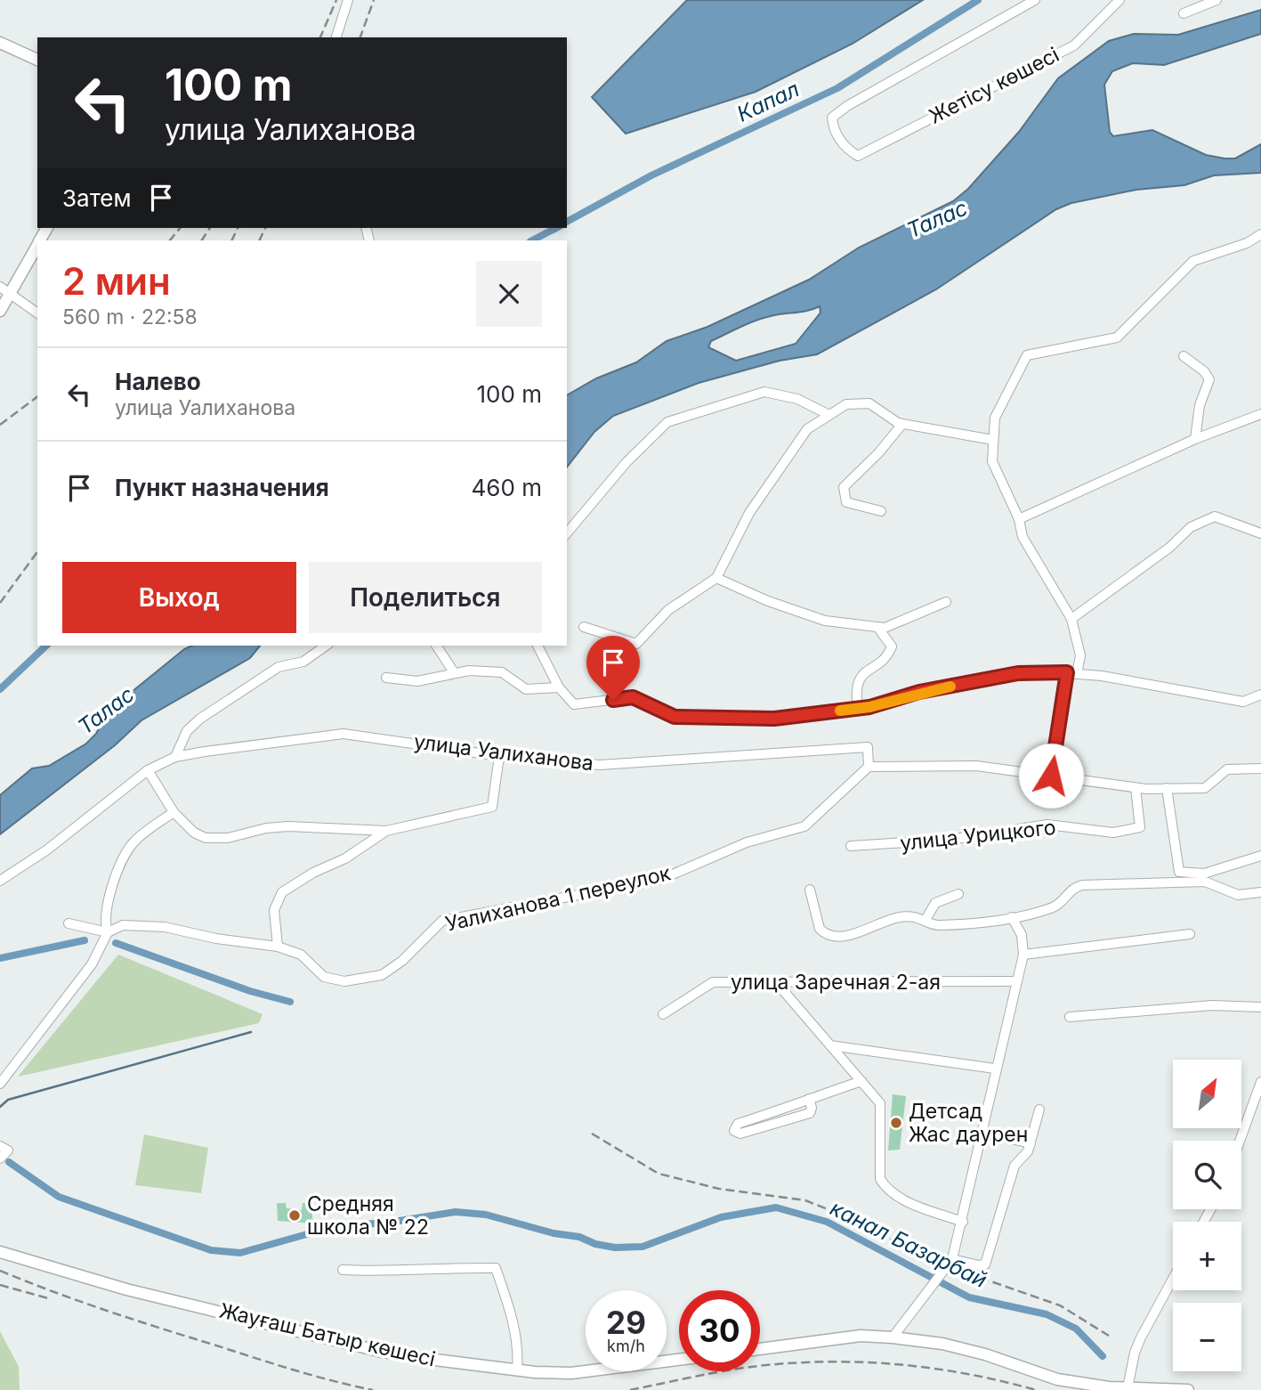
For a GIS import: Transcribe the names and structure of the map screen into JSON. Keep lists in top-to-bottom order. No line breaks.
{"streets":{"main road":["Жауғаш Батыр көшесі"],"street":["Жетісу көшесі","улица Уалиханова","улица Урицкого","Уалиханова 1 переулок","улица Заречная 2-ая"]},"crossings":[["улица Уалиханова","Уалиханова 1 переулок"]],"water":["Капал","Талас","канал Базарбай"],"places":["Детсад Жас даурен","Средняя школа № 22"],"north":"top right","page":{"turn":["100 m","улица Уалиханова"],"then":"Затем","heading":["2 мин","560 m · 22:58"],"list":[{"name":"Налево","note":"улица Уалиханова","value":"100 m"},{"name":"Пункт назначения","value":"460 m"}],"buttons":["Выход","Поделиться"],"map_buttons":["+","−"],"speed":"29 km/h","limit":"30"}}
